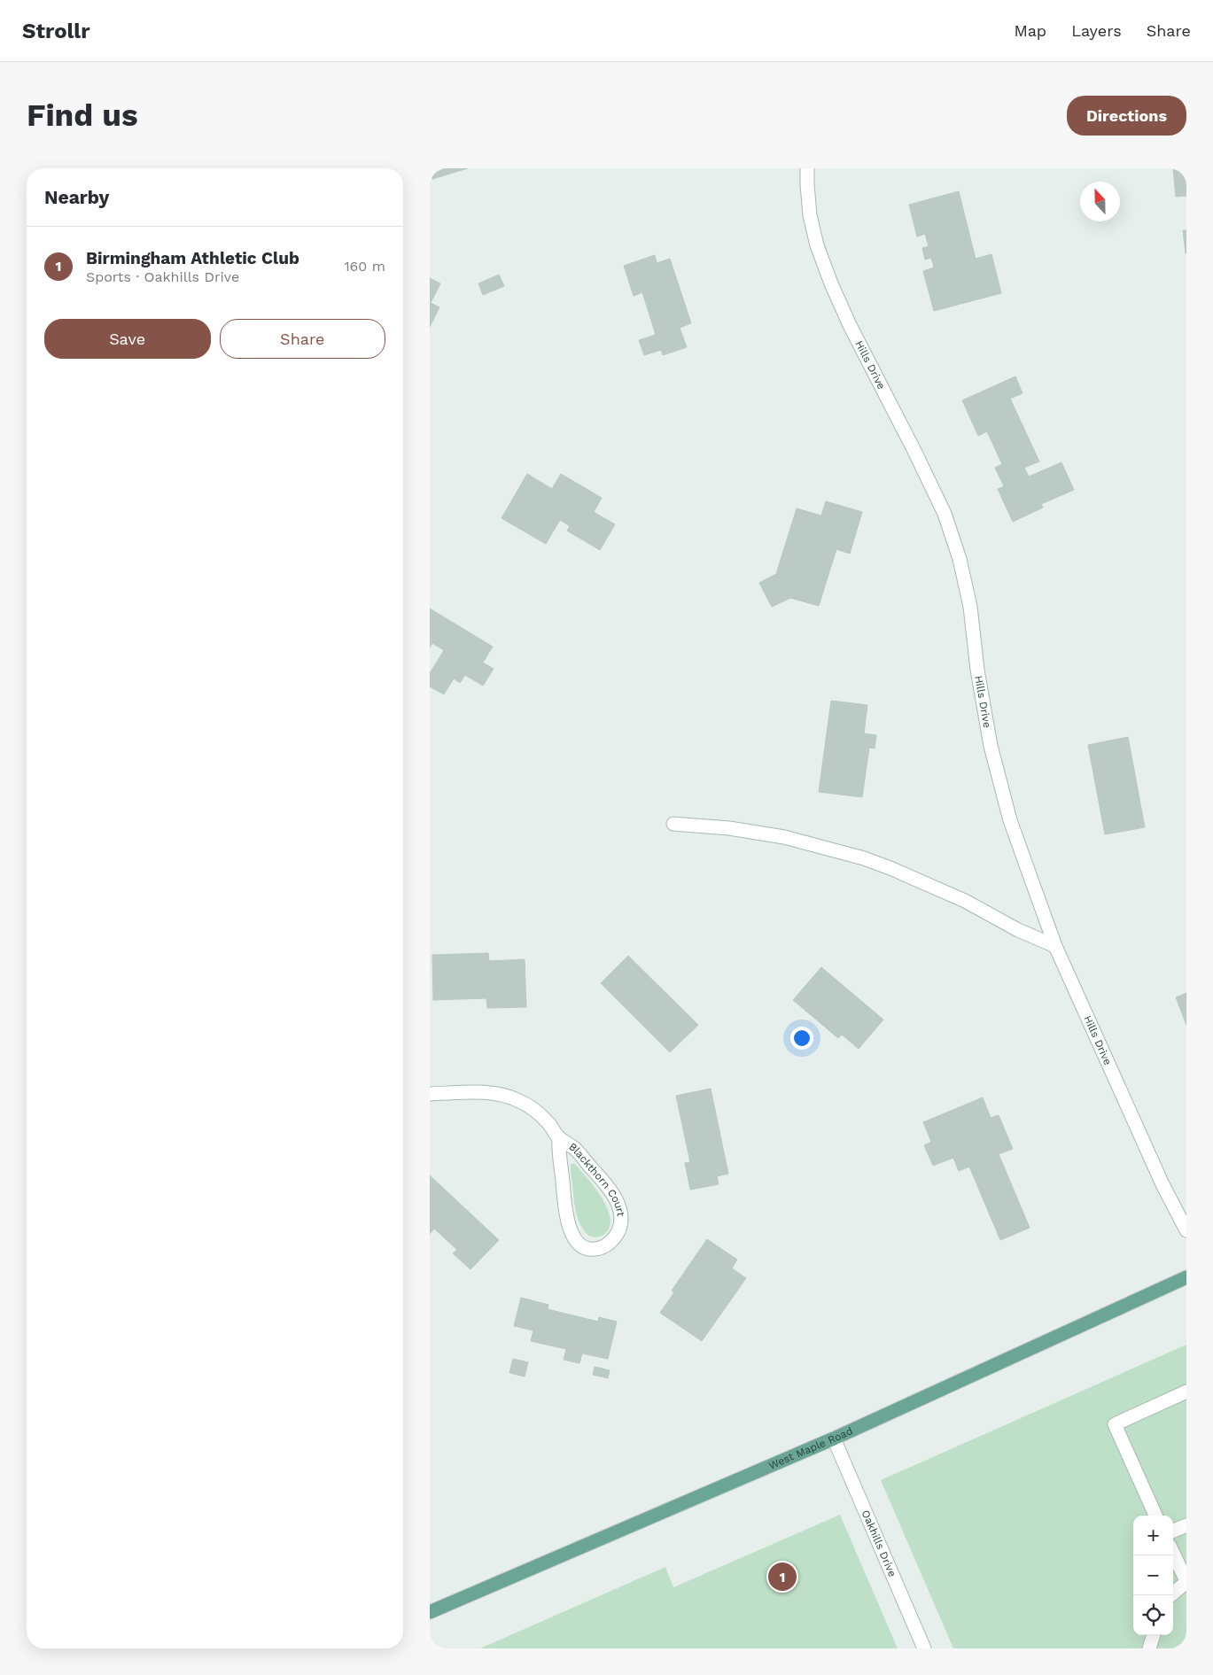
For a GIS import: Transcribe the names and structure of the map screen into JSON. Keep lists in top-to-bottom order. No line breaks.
{"streets":{"main road":["West Maple Road"],"street":["Hills Drive","Blackthorn Court","Oakhills Drive"]},"crossings":[["West Maple Road","Oakhills Drive"]],"north":"top","page":{"header":"Strollr","nav":["Map","Layers","Share"],"buttons":["Directions",["Save","Share"]],"title":"Find us","heading":"Nearby","list":[{"mark":"1","name":"Birmingham Athletic Club","note":"Sports · Oakhills Drive","value":"160 m"}],"map_buttons":["+","−"],"pins":"1"}}
